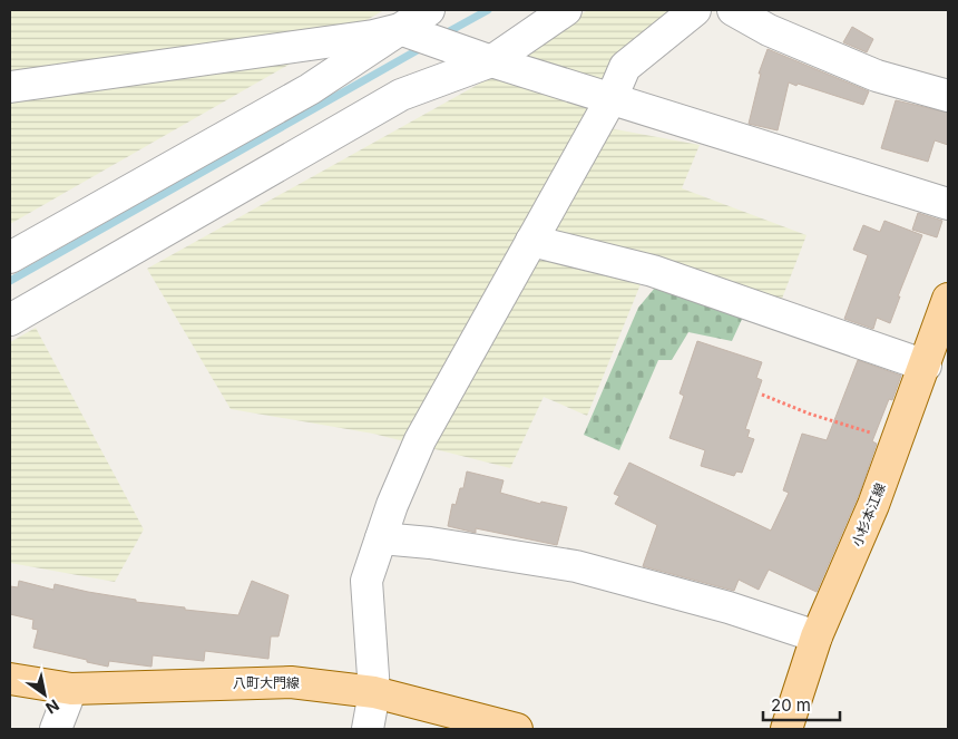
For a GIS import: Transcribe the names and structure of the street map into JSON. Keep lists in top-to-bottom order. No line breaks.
{"streets":{"main road":["小杉本江線","八町大門線"]},"scale_bar":"20 m","north":"bottom right"}
